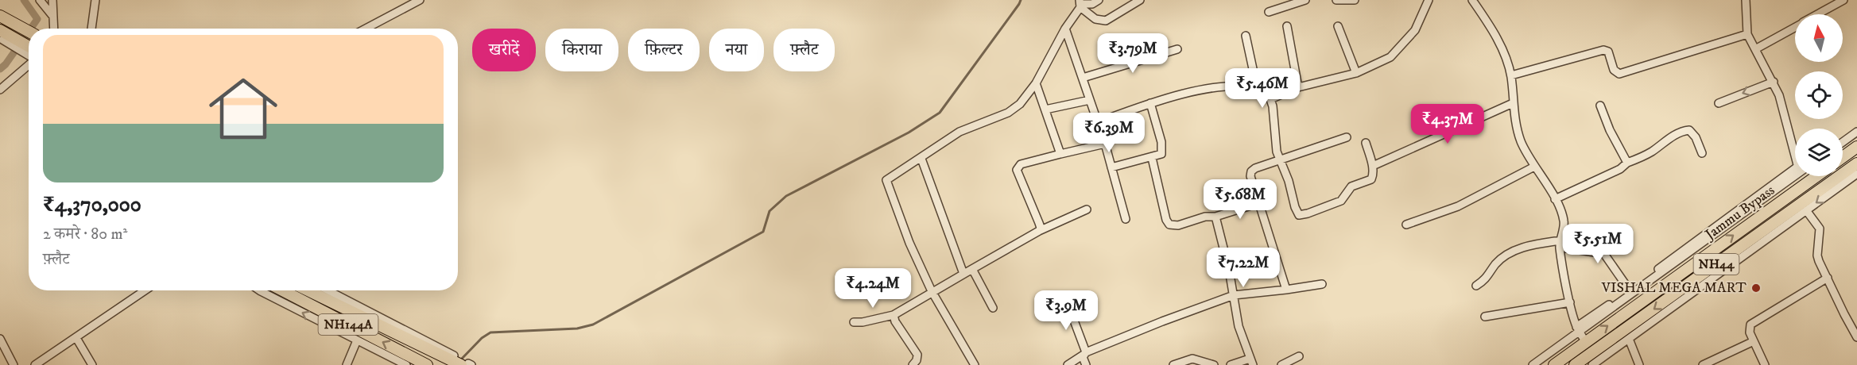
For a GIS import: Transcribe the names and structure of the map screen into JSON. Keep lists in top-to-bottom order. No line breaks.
{"streets":{"highway":["Jammu Bypass","NH44","NH144A"]},"places":["VISHAL MEGA MART"],"north":"top","page":{"chip":["खरीदें","किराया","फ़िल्टर","नया","फ़्लैट"],"list":[{"name":"₹4,370,000","note":"2 कमरे · 80 m² · फ़्लैट"}],"price":["₹3.79M","₹5.46M","₹4.37M","₹6.39M","₹5.68M","₹5.51M","₹7.22M","₹4.24M","₹3.9M"]}}
